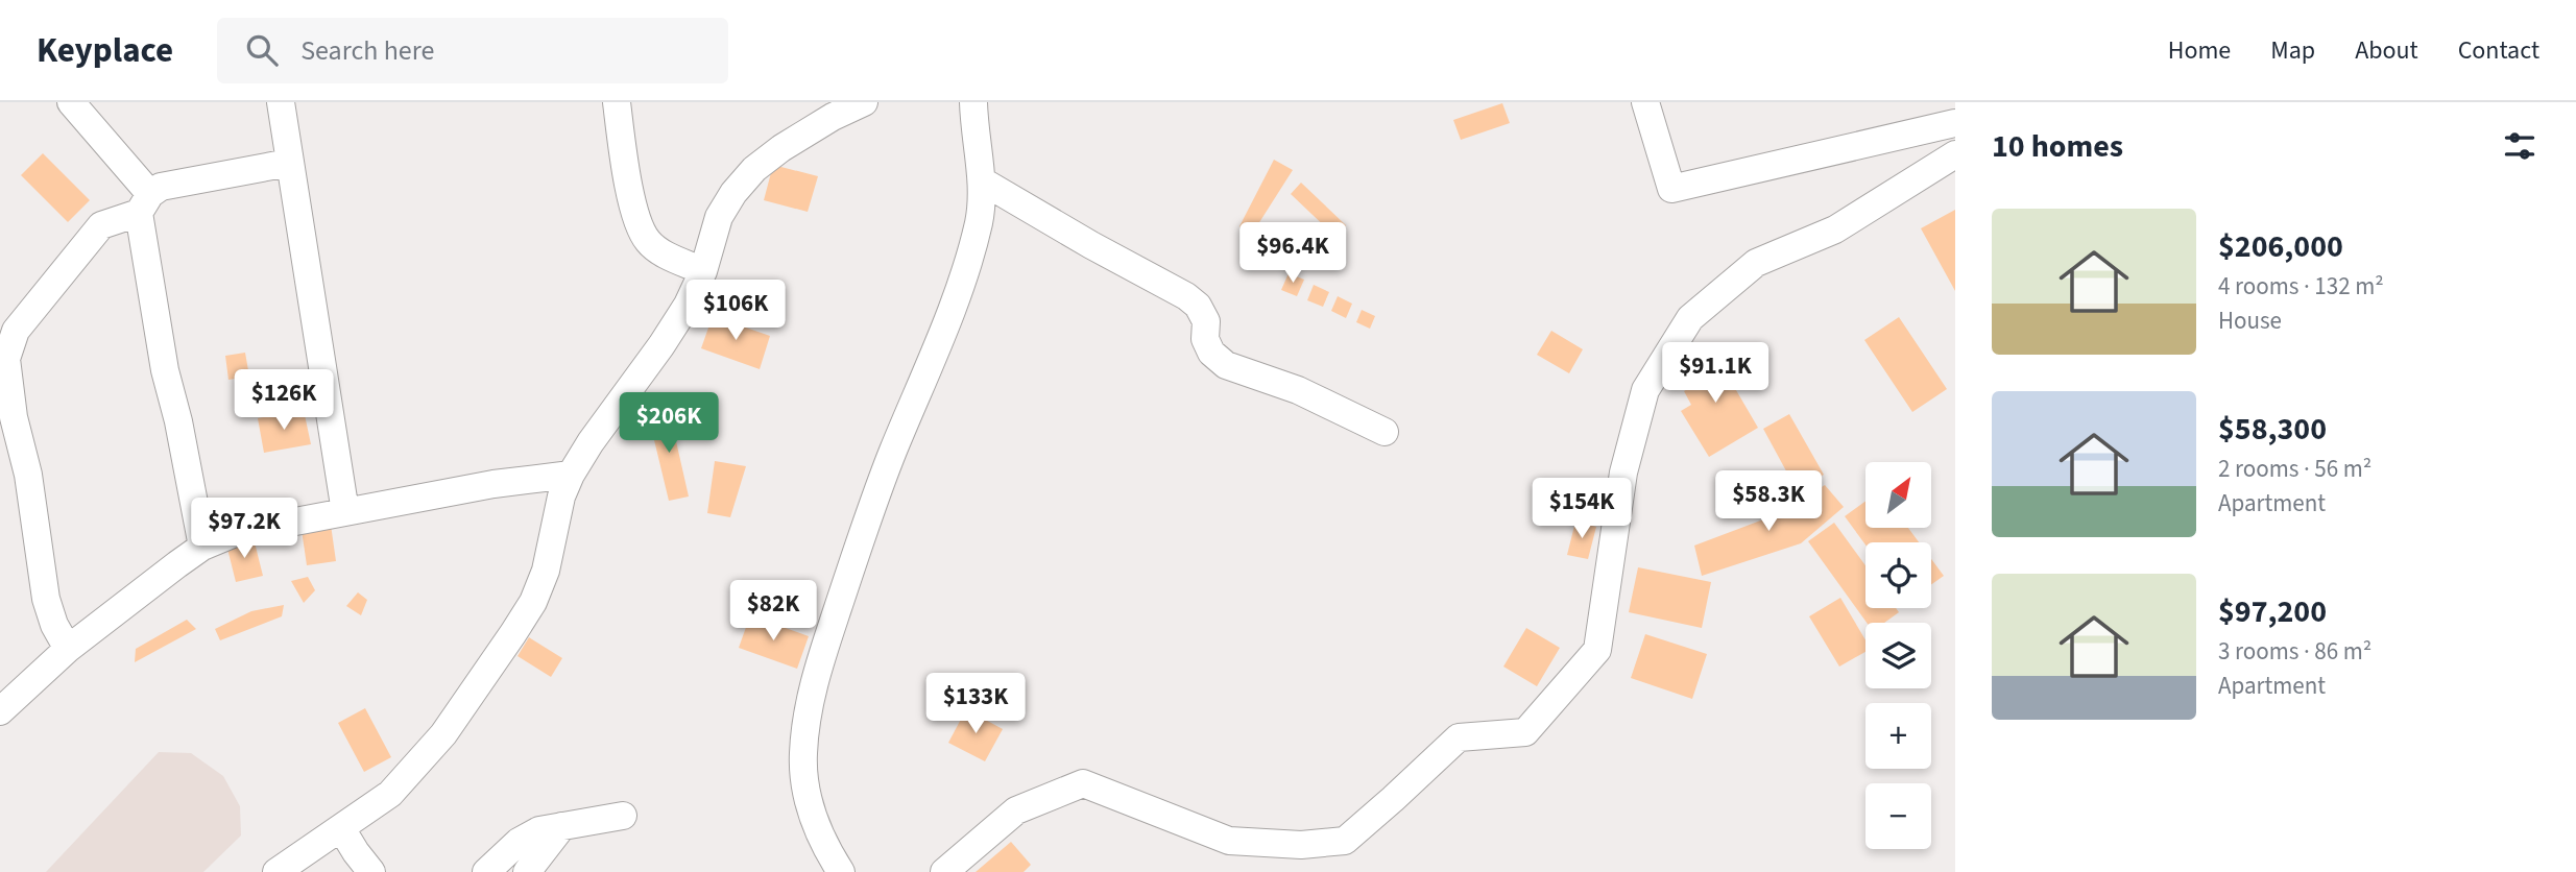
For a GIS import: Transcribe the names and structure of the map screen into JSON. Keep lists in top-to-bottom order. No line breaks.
{"north":"top right","page":{"header":"Keyplace","search":"Search here","nav":["Home","Map","About","Contact"],"heading":"10 homes","list":[{"name":"$206,000","note":"4 rooms · 132 m² · House"},{"name":"$58,300","note":"2 rooms · 56 m² · Apartment"},{"name":"$97,200","note":"3 rooms · 86 m² · Apartment"}],"price":["$96.4K","$106K","$91.1K","$126K","$206K","$58.3K","$154K","$97.2K","$82K","$133K"],"map_buttons":["+","−"]}}
